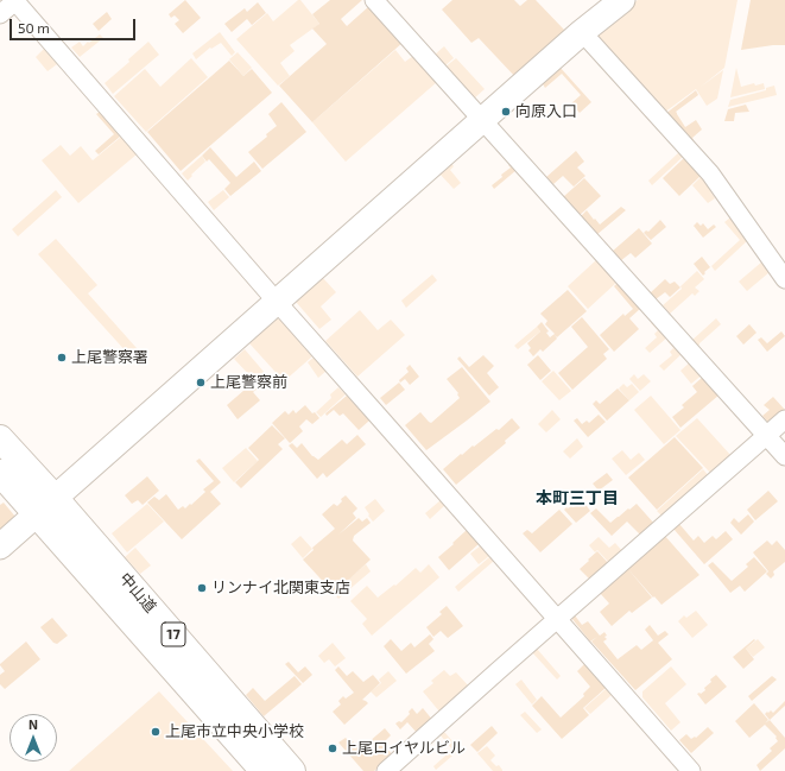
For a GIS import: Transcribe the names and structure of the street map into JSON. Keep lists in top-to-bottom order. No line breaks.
{"streets":{"highway":["中山道","17"]},"districts":["本町三丁目"],"places":["向原入口","上尾警察署","上尾警察前","リンナイ北関東支店","上尾市立中央小学校","上尾ロイヤルビル"],"scale_bar":"50 m","north":"top"}
